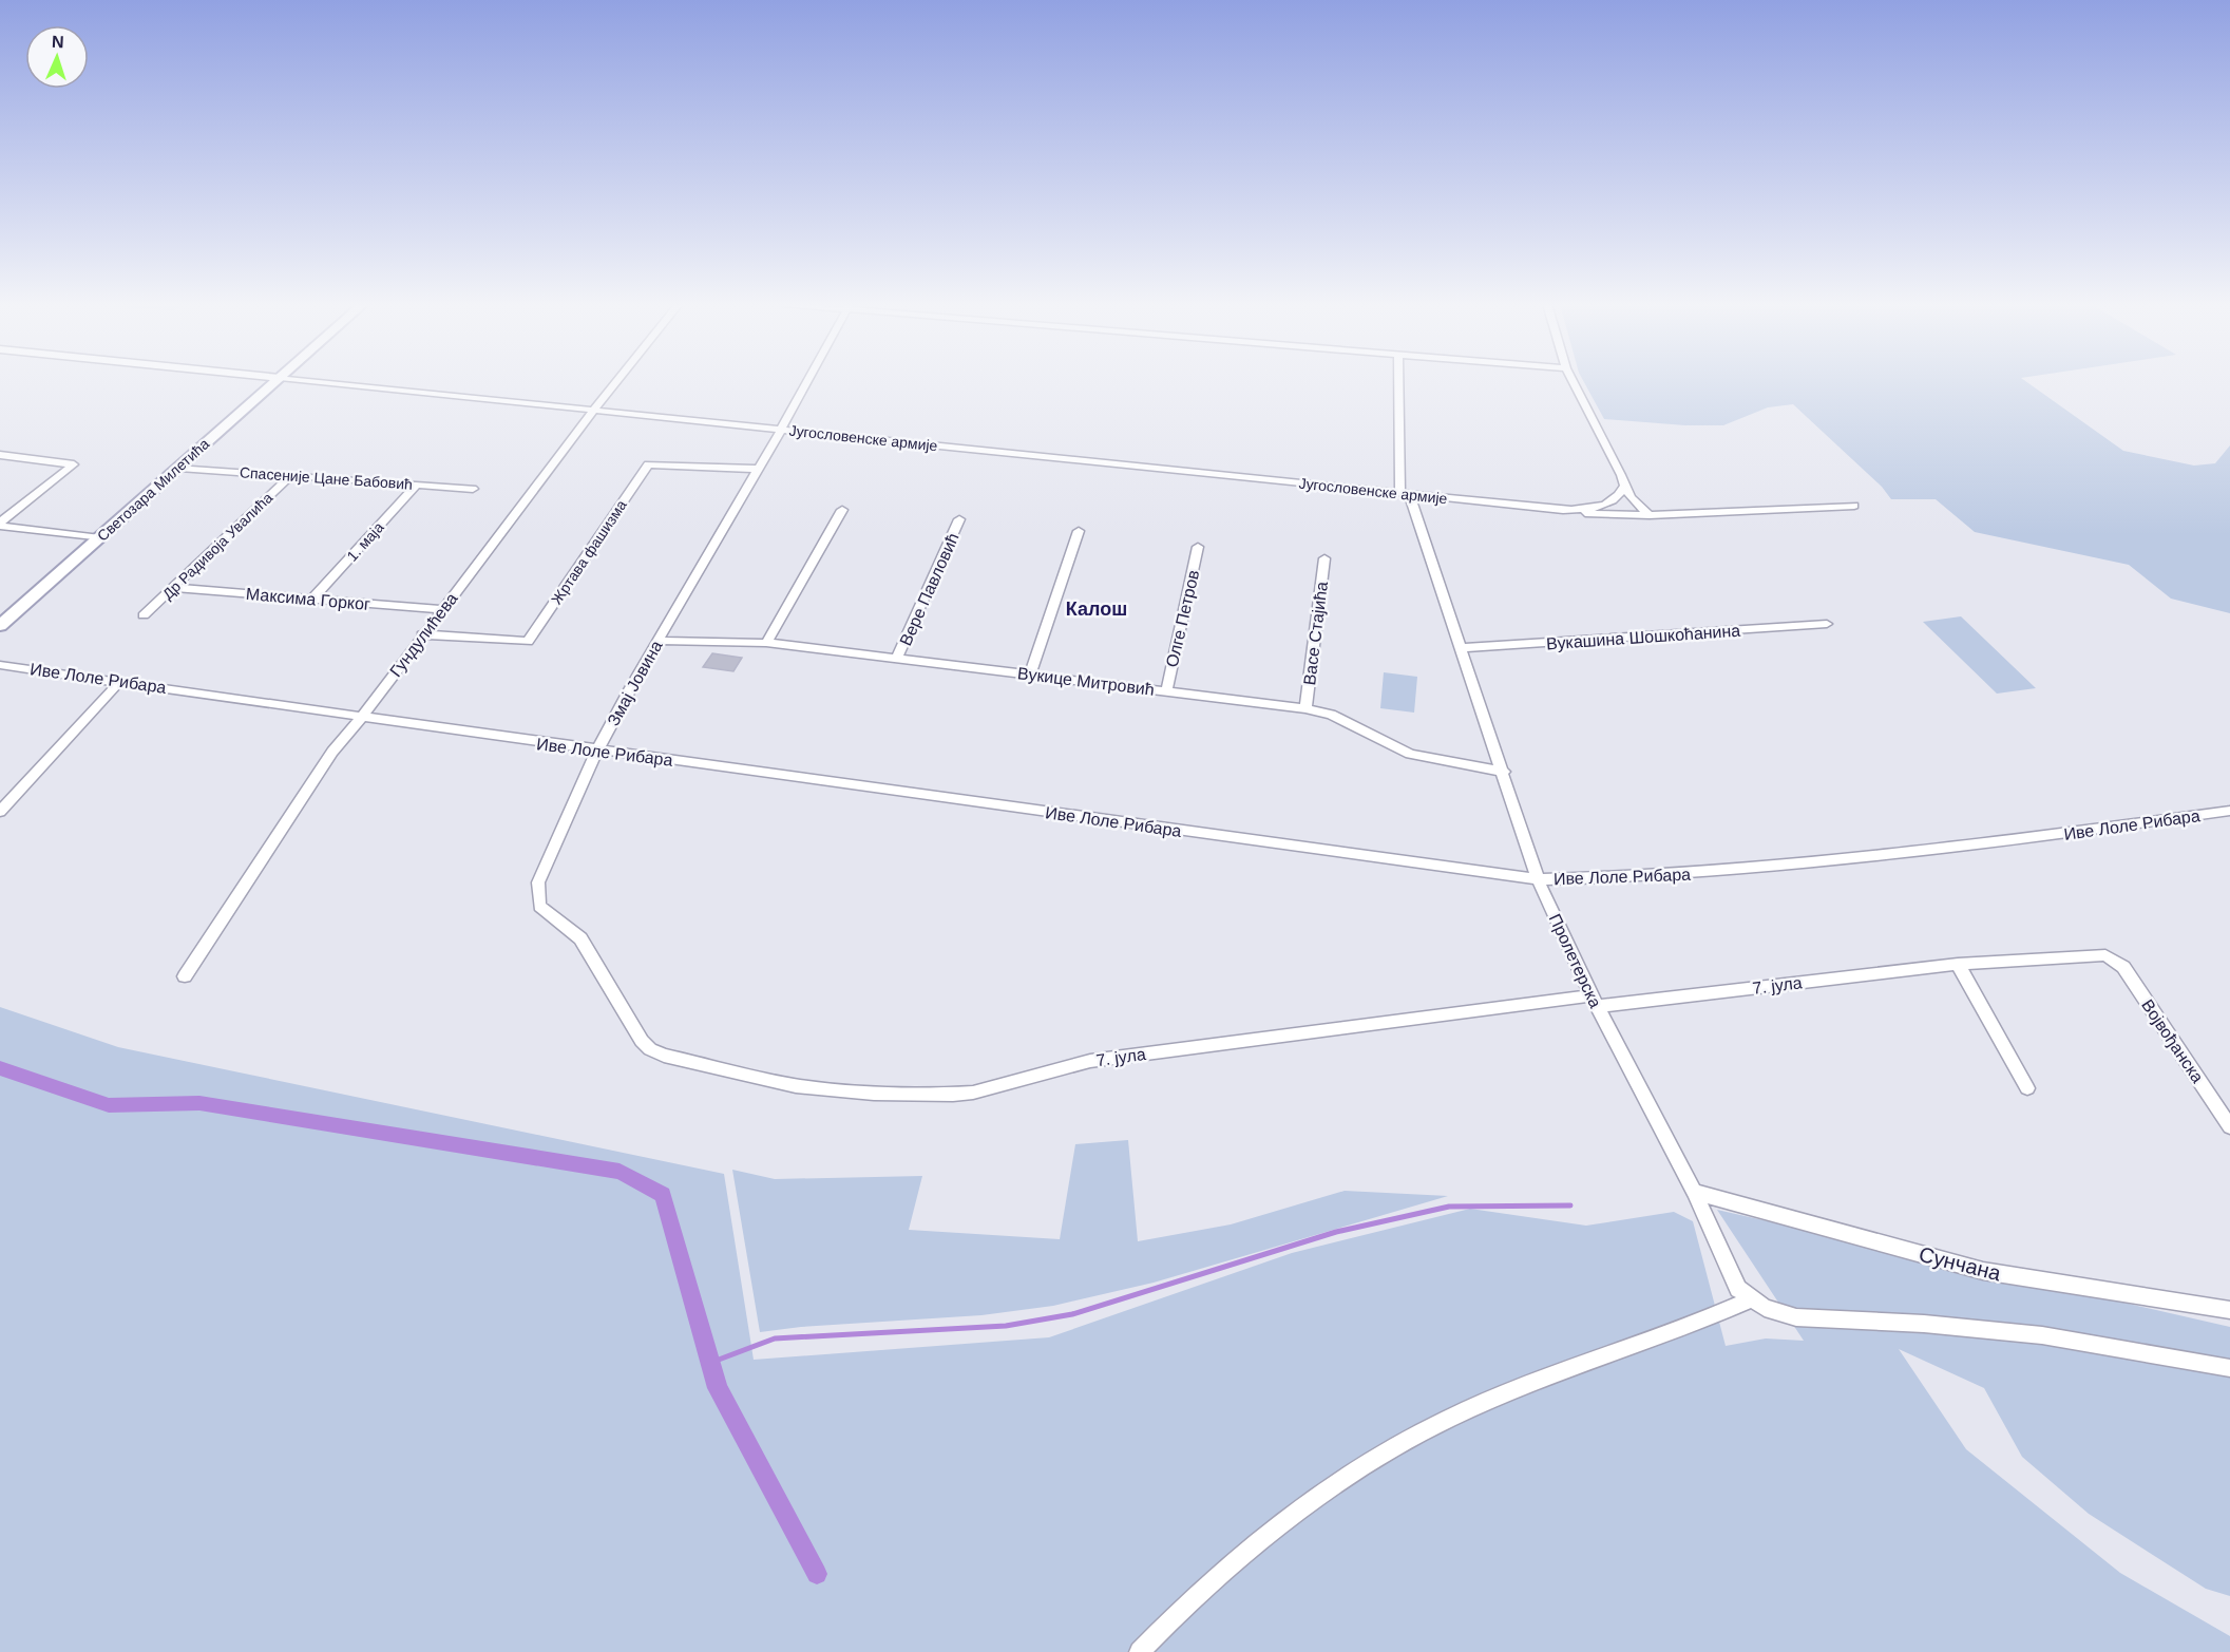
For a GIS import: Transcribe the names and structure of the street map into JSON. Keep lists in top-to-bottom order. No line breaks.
{"streets":{"main road":["Светозара Милетића"],"street":["Југословенске армије","Спасеније Цане Бабовић","1. маја","Др Радивоја Увалића","Жртава фашизма","Вере Павловић","Максима Горког","Олге Петров","Васе Стајића","Гундулићева","Вукашина Шошкоћанина","Иве Лоле Рибара","Вукице Митровић","Змај Јовина","Пролетерска","7. јула","Војвођанска","Сунчана"]},"crossings":[["Југословенске армије","Гундулићева"],["Југословенске армије","Змај Јовина"],["Југословенске армије","Пролетерска"],["Спасеније Цане Бабовић","Светозара Милетића"],["Спасеније Цане Бабовић","1. маја"],["Спасеније Цане Бабовић","Др Радивоја Увалића"],["1. маја","Максима Горког"],["Др Радивоја Увалића","Максима Горког"],["Жртава фашизма","Гундулићева"],["Жртава фашизма","Змај Јовина"],["Вере Павловић","Вукице Митровић"],["Максима Горког","Гундулићева"],["Олге Петров","Вукице Митровић"],["Васе Стајића","Вукице Митровић"],["Гундулићева","Иве Лоле Рибара"],["Вукашина Шошкоћанина","Пролетерска"],["Иве Лоле Рибара","Змај Јовина"],["Иве Лоле Рибара","Пролетерска"],["Вукице Митровић","Змај Јовина"],["Вукице Митровић","Пролетерска"],["Змај Јовина","7. јула"],["Пролетерска","7. јула"],["Пролетерска","Сунчана"],["7. јула","Војвођанска"]],"districts":["Калош"],"north":"top"}
